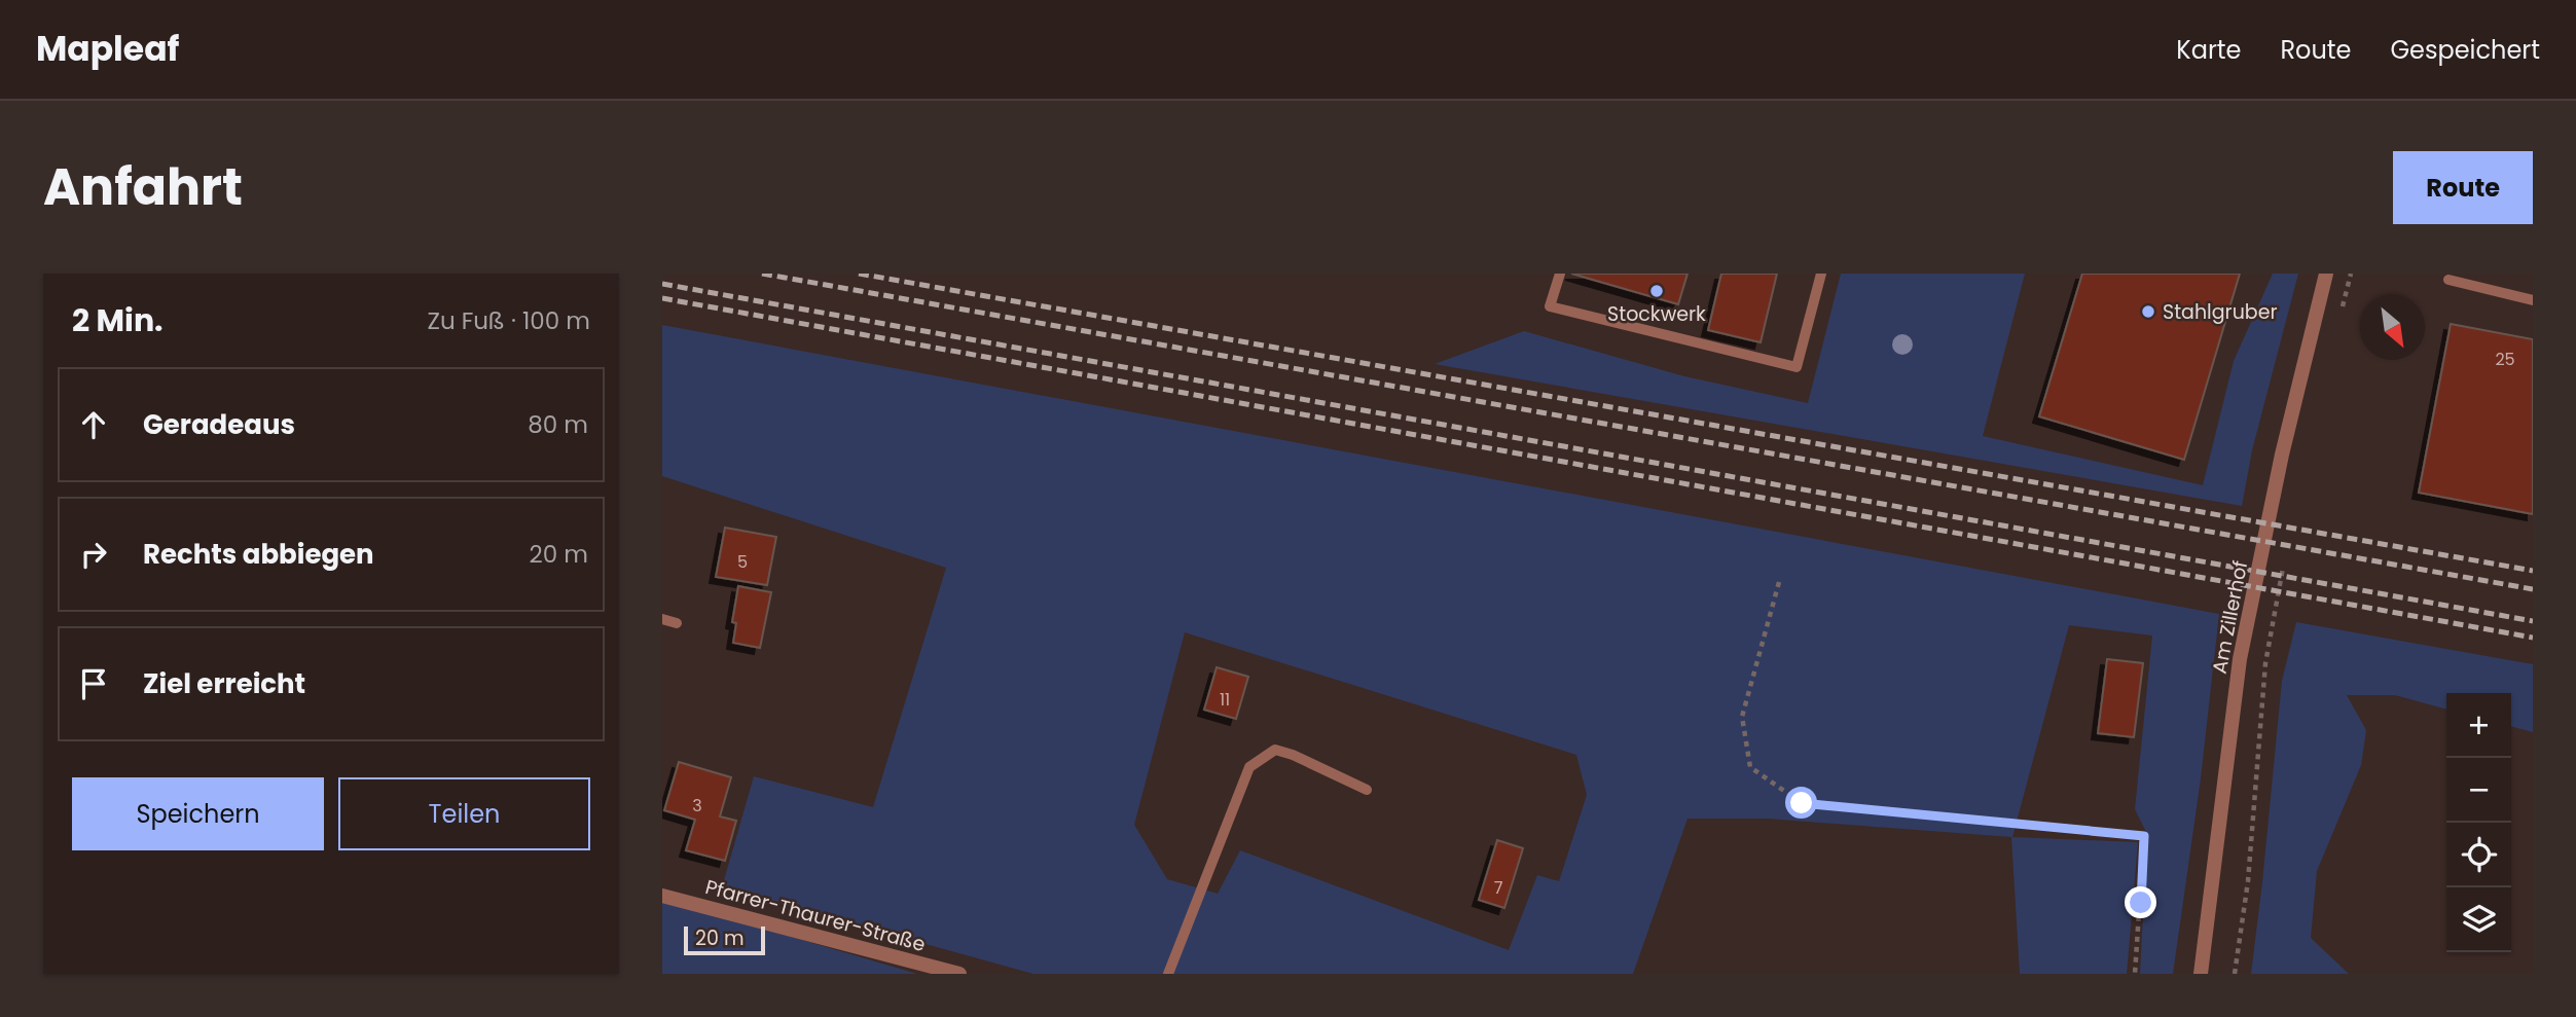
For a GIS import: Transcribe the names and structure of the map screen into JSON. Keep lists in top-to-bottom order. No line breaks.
{"streets":{"street":["Am Zillerhof","Pfarrer-Thaurer-Straße"]},"places":["Stockwerk","Stahlgruber"],"house_numbers":["25","5","11","3","7"],"scale_bar":"20 m","north":"bottom right","page":{"header":"Mapleaf","nav":["Karte","Route","Gespeichert"],"title":"Anfahrt","buttons":["Route",["Speichern","Teilen"]],"heading":["2 Min.","Zu Fuß · 100 m"],"list":[["Geradeaus","80 m"],["Rechts abbiegen","20 m"],"Ziel erreicht"],"map_buttons":["+","−"],"scale":"20 m"}}
